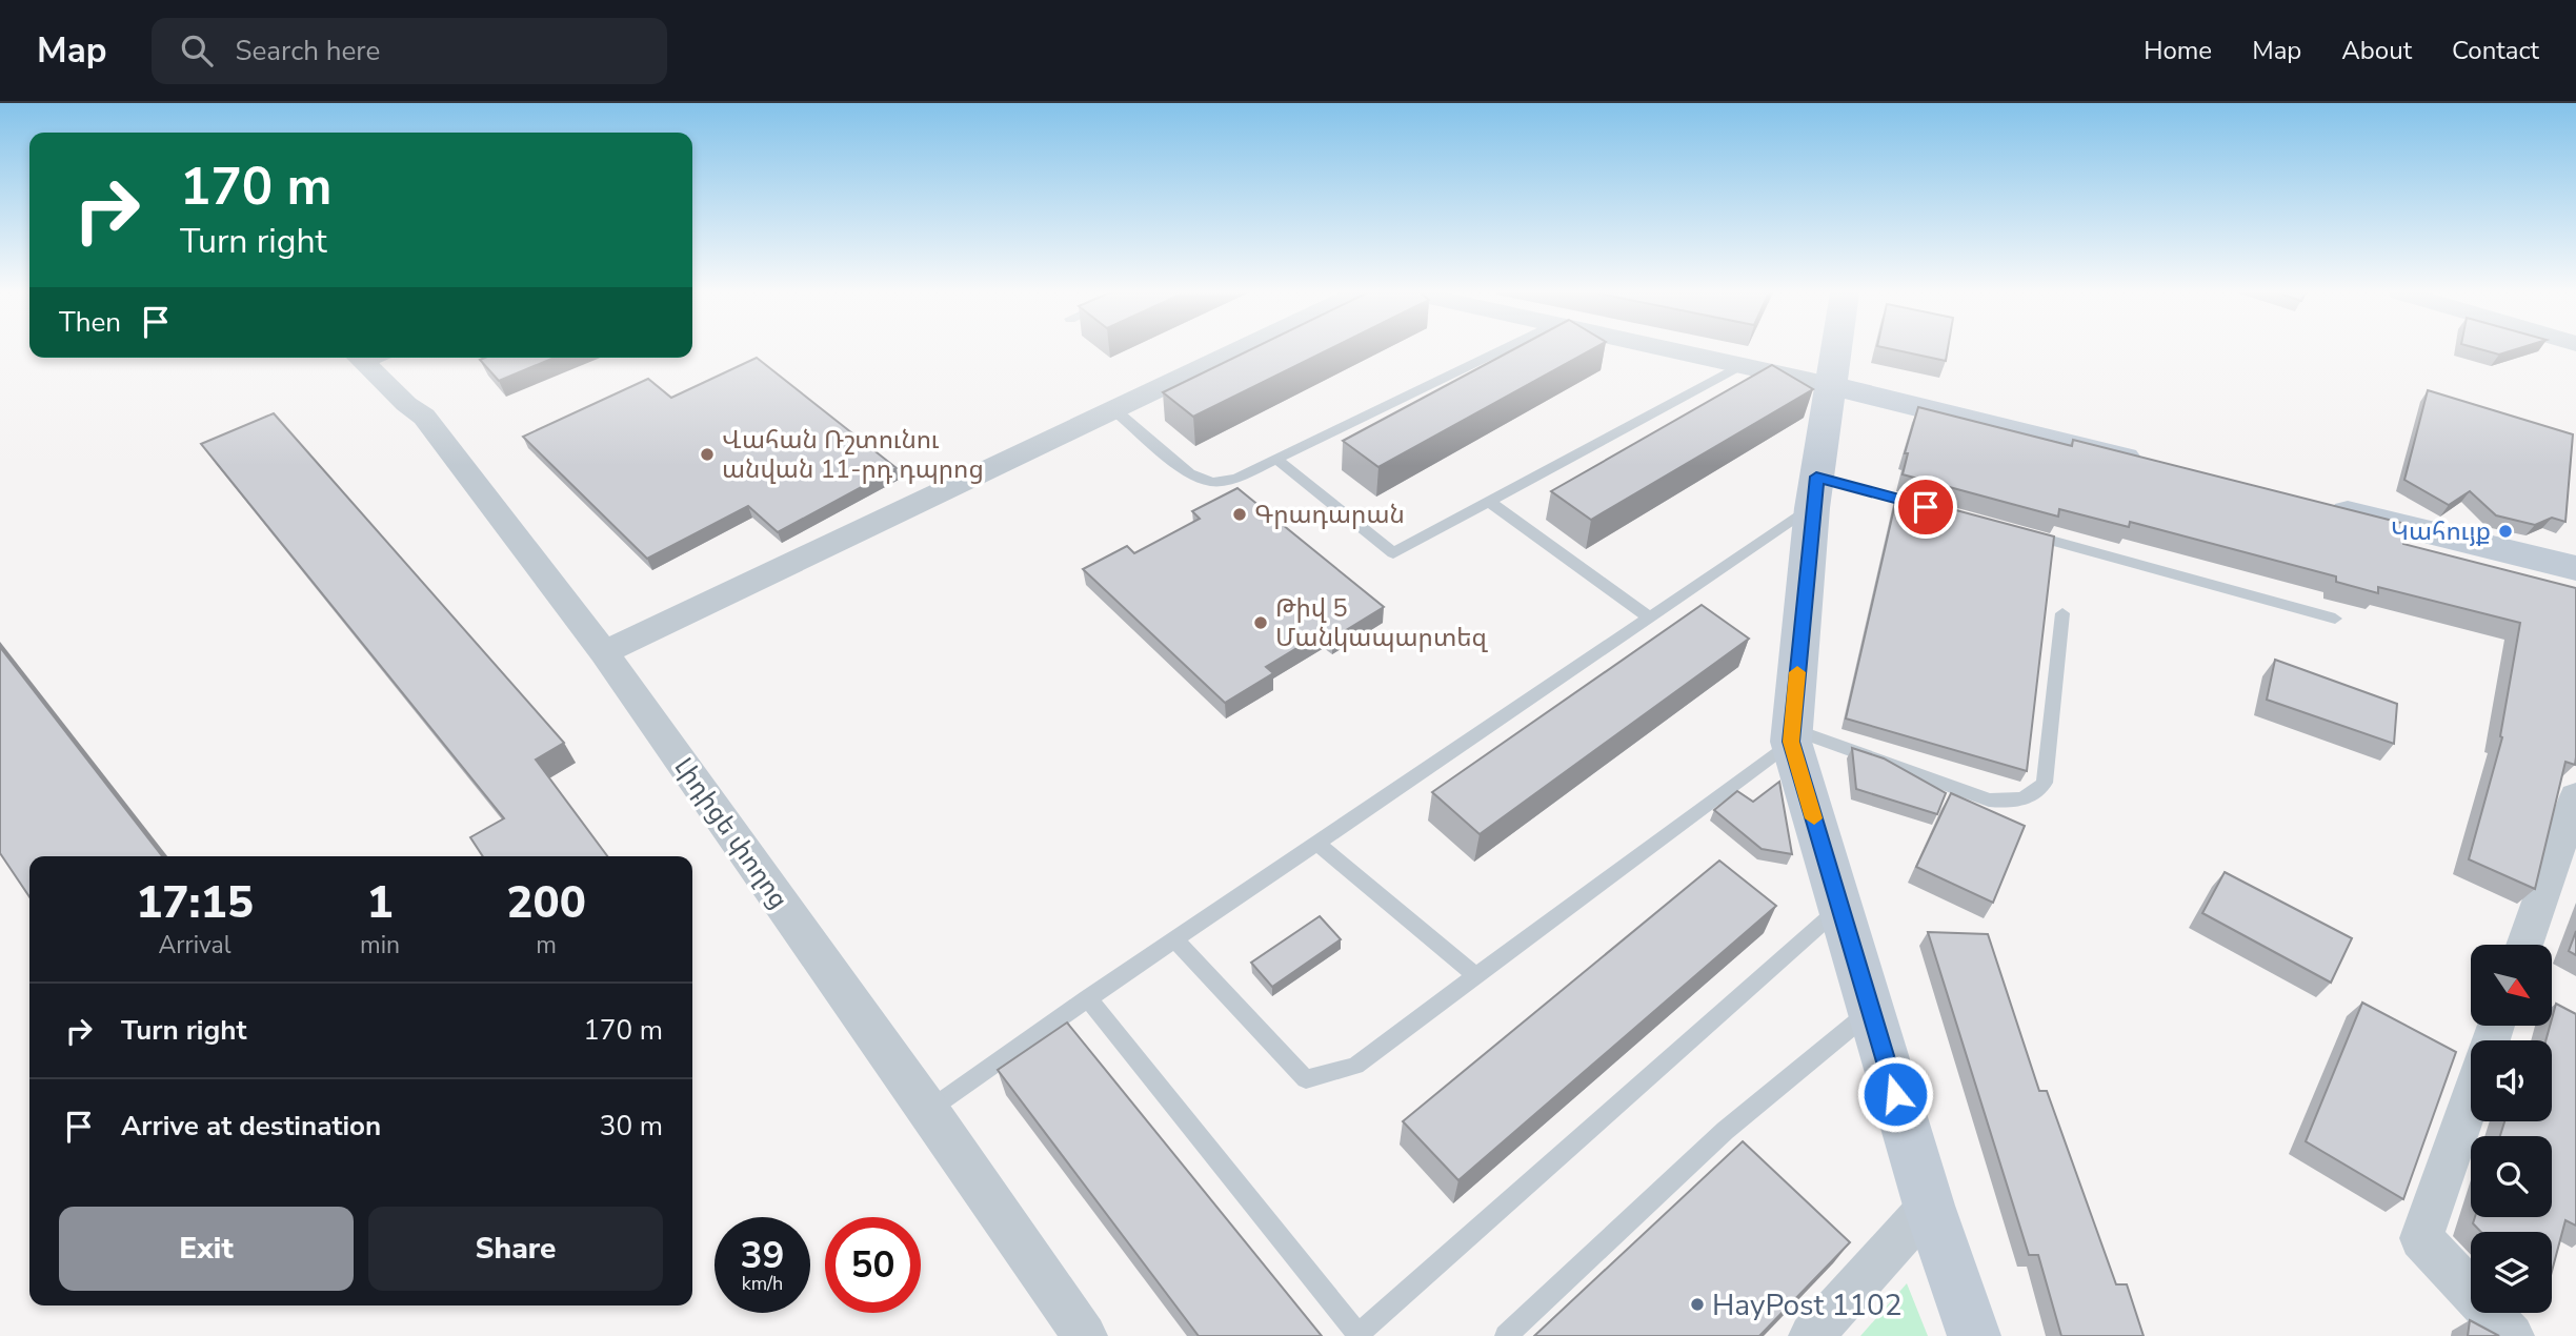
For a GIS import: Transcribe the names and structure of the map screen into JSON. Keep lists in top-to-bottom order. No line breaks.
{"streets":{"street":["Լիդիցե փողոց"]},"places":["Վահան Ռշտունու անվան 11-րդ դպրոց","Գրադարան","Կահույք","Թիվ 5 Մանկապարտեզ","HayPost 1102"],"north":"bottom right","page":{"header":"Map","search":"Search here","nav":["Home","Map","About","Contact"],"turn":["170 m","Turn right"],"then":"Then","eta":["17:15","Arrival","1","min","200","m"],"list":[{"name":"Turn right","value":"170 m"},{"name":"Arrive at destination","value":"30 m"}],"buttons":["Exit","Share"],"speed":"39 km/h","limit":"50"}}
